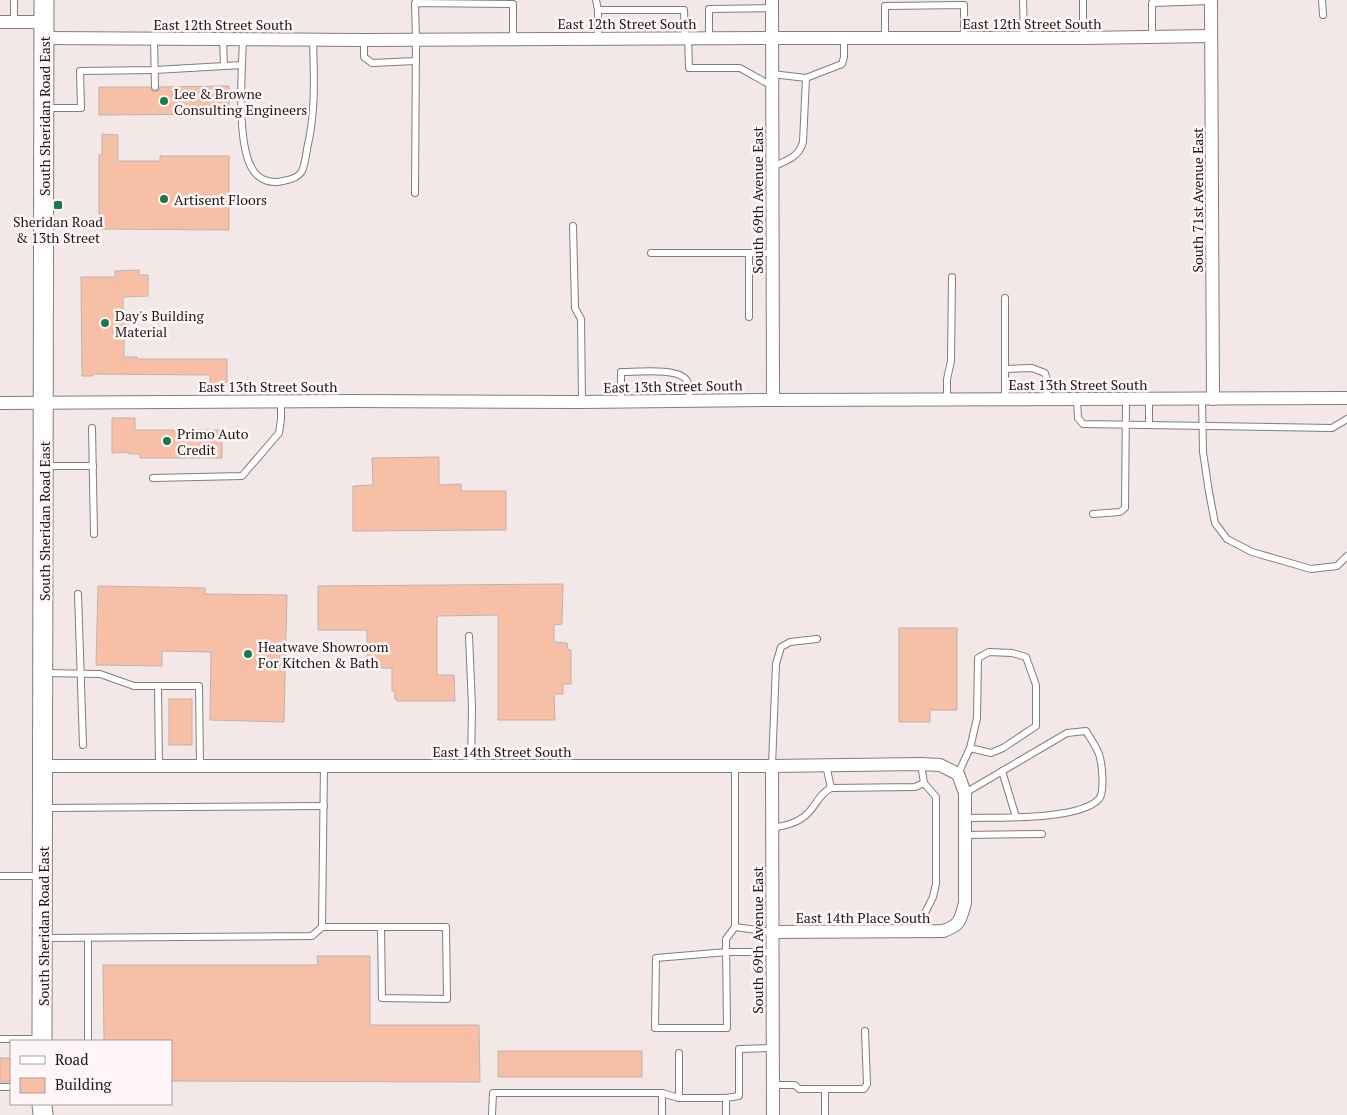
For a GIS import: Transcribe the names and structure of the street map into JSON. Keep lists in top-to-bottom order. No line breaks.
{"streets":{"main road":["South Sheridan Road East"],"street":["East 12th Street South","South 69th Avenue East","South 71st Avenue East","East 13th Street South","East 14th Street South","East 14th Place South"]},"crossings":[["East 12th Street South","South Sheridan Road East"],["East 12th Street South","South 69th Avenue East"],["East 12th Street South","South 71st Avenue East"],["South Sheridan Road East","East 13th Street South"],["South Sheridan Road East","East 14th Street South"],["South 69th Avenue East","East 13th Street South"],["South 69th Avenue East","East 14th Street South"],["South 69th Avenue East","East 14th Place South"],["South 71st Avenue East","East 13th Street South"]],"places":{"other":["Lee & Browne Consulting Engineers","Artisent Floors","Day's Building Material","Primo Auto Credit","Heatwave Showroom For Kitchen & Bath"],"transit":["Sheridan Road & 13th Street"]},"legend":["Road","Building"]}
